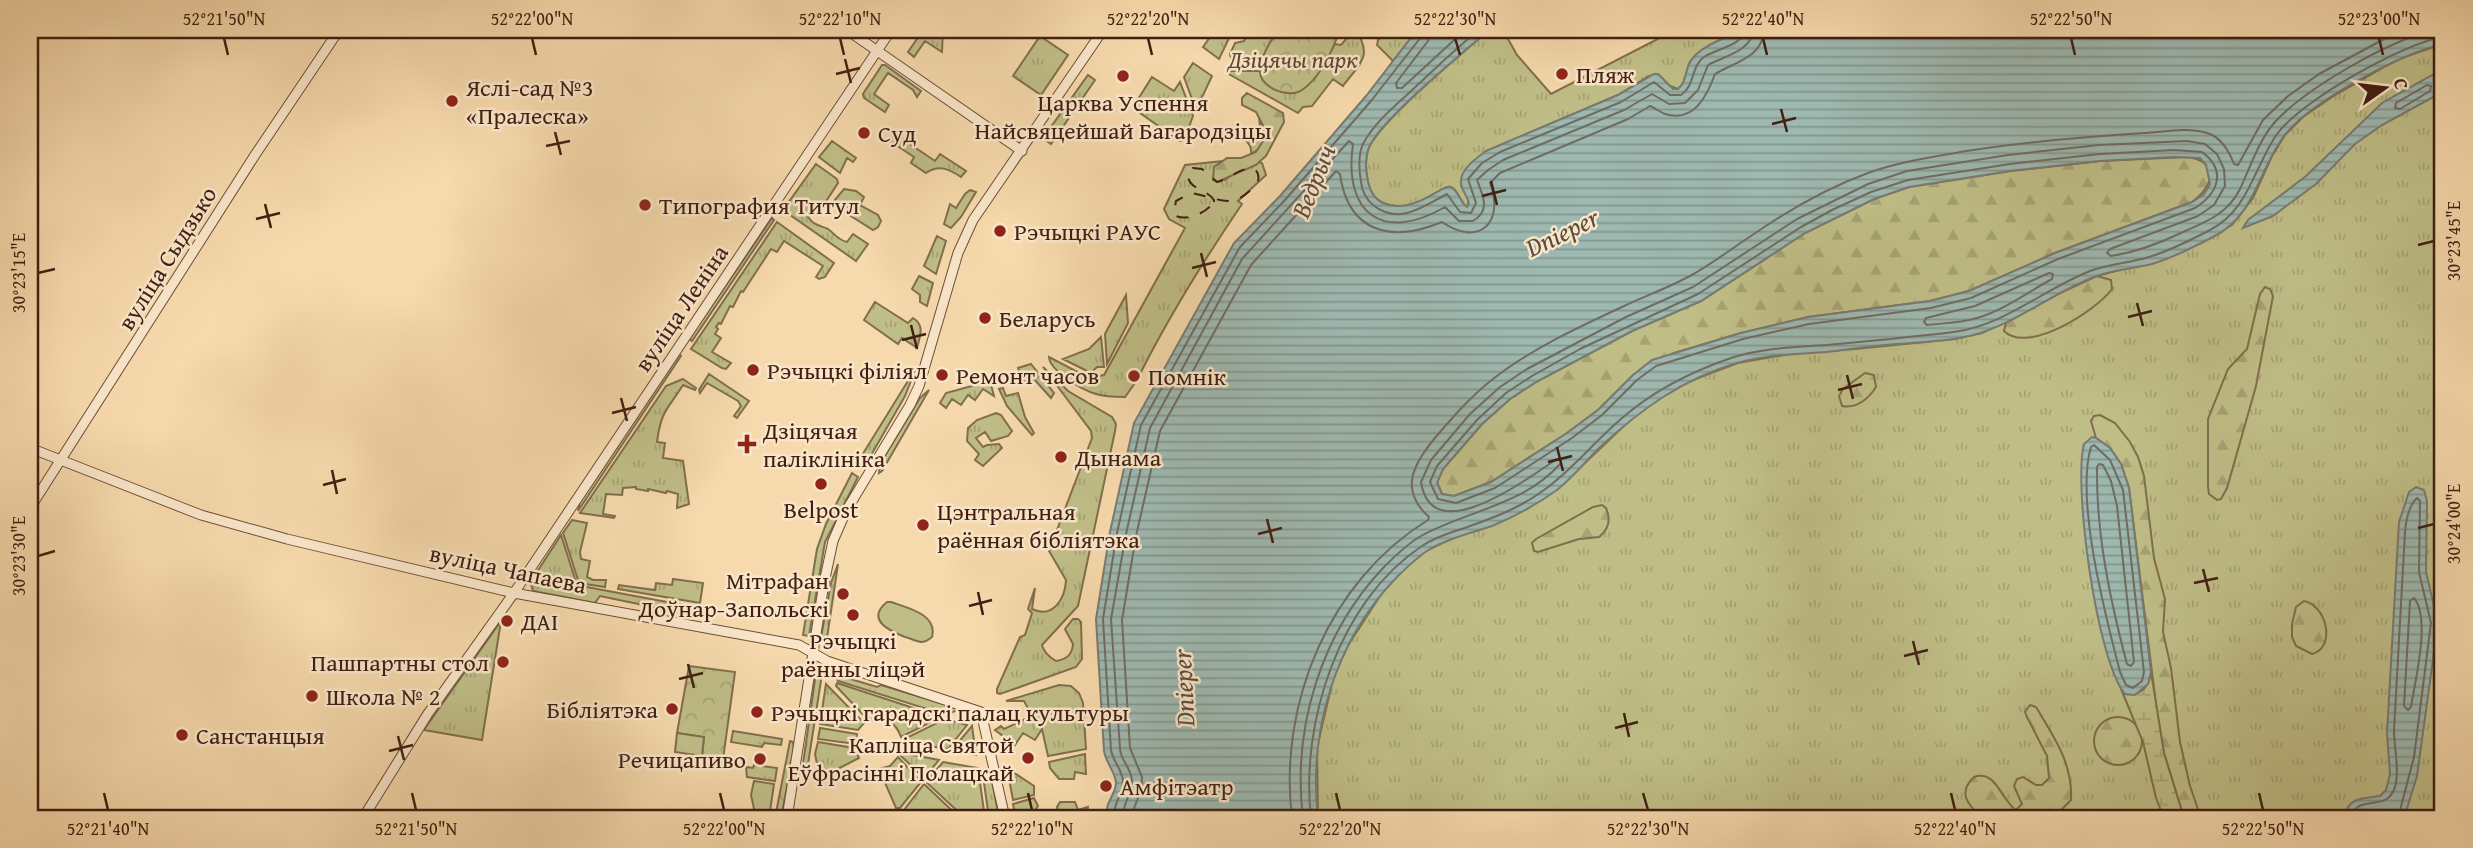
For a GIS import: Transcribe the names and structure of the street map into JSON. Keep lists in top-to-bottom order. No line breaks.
{"streets":{"street":["вуліца Сыдзько","вуліца Леніна","вуліца Чапаева"]},"crossings":[["вуліца Сыдзько","вуліца Чапаева"],["вуліца Леніна","вуліца Чапаева"]],"water":["Ведрыч","Dnieper"],"parks":["Дзіцячы парк"],"places":{"other":["Пляж","Царква Успення Найсвяцейшай Багародзіцы","Яслі-сад №3 «Пралеска»","Суд","Типография Титул","Рэчыцкі РАУС","Беларусь","Рэчыцкі філіял","Ремонт часов","Помнік","Дынама","Belpost","Цэнтральная раённая бібліятэка","Мітрафан Доўнар-Запольскі","Рэчыцкі раённы ліцэй","ДАІ","Пашпартны стол","Школа № 2","Бібліятэка","Рэчыцкі гарадскі палац культуры","Санстанцыя","Капліца Святой Еўфрасінні Полацкай","Речицапиво","Амфітэатр"],"health":["Дзіцячая паліклініка"]},"north":"right","coordinates":["52°21'50\"N","52°22'00\"N","52°22'10\"N","52°22'20\"N","52°22'30\"N","52°22'40\"N","52°22'50\"N","52°23'00\"N","30°23'45\"E","30°23'15\"E","30°24'00\"E","30°23'30\"E","52°21'40\"N"]}
